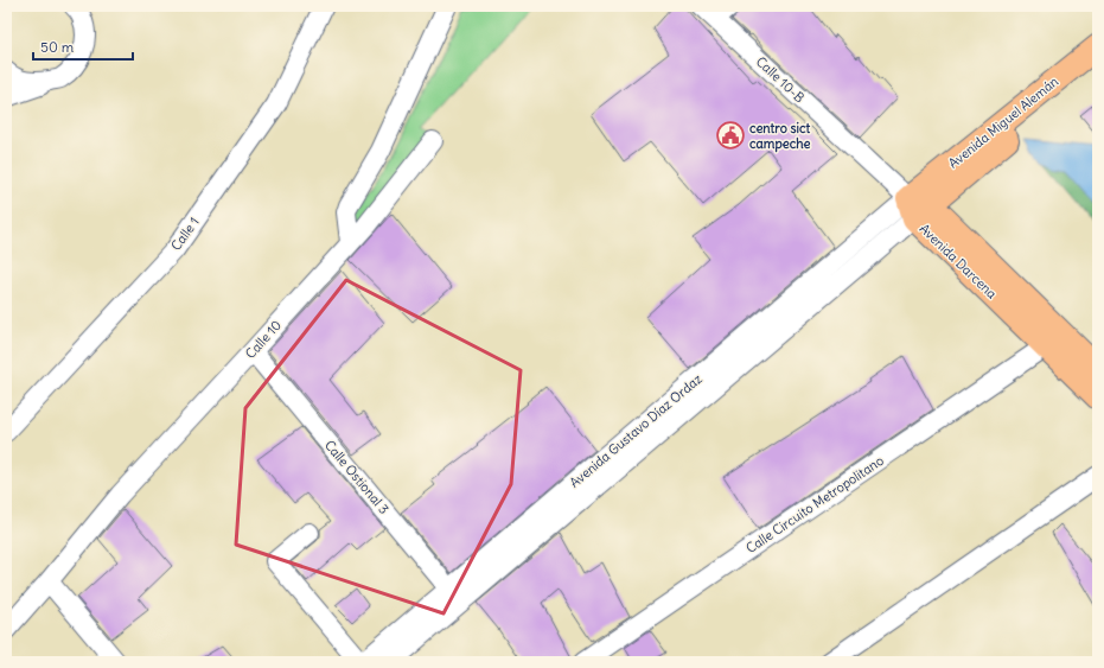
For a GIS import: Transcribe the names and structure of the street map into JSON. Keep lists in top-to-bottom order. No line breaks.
{"streets":{"main road":["Avenida Miguel Alemán","Avenida Darcena"],"street":["Calle 10-B","Calle 1","Calle 10","Avenida Gustavo Díaz Ordaz","Calle Ostional 3","Calle Circuito Metropolitano"]},"crossings":[["Calle 10-B","Avenida Miguel Alemán"],["Calle 10-B","Avenida Darcena"],["Calle 10-B","Avenida Gustavo Díaz Ordaz"],["Avenida Miguel Alemán","Avenida Darcena"],["Avenida Miguel Alemán","Avenida Gustavo Díaz Ordaz"],["Avenida Darcena","Avenida Gustavo Díaz Ordaz"],["Avenida Darcena","Calle Circuito Metropolitano"],["Calle 10","Calle Ostional 3"],["Avenida Gustavo Díaz Ordaz","Calle Ostional 3"]],"places":{"public building":["centro sict campeche"]},"scale_bar":"50 m"}
